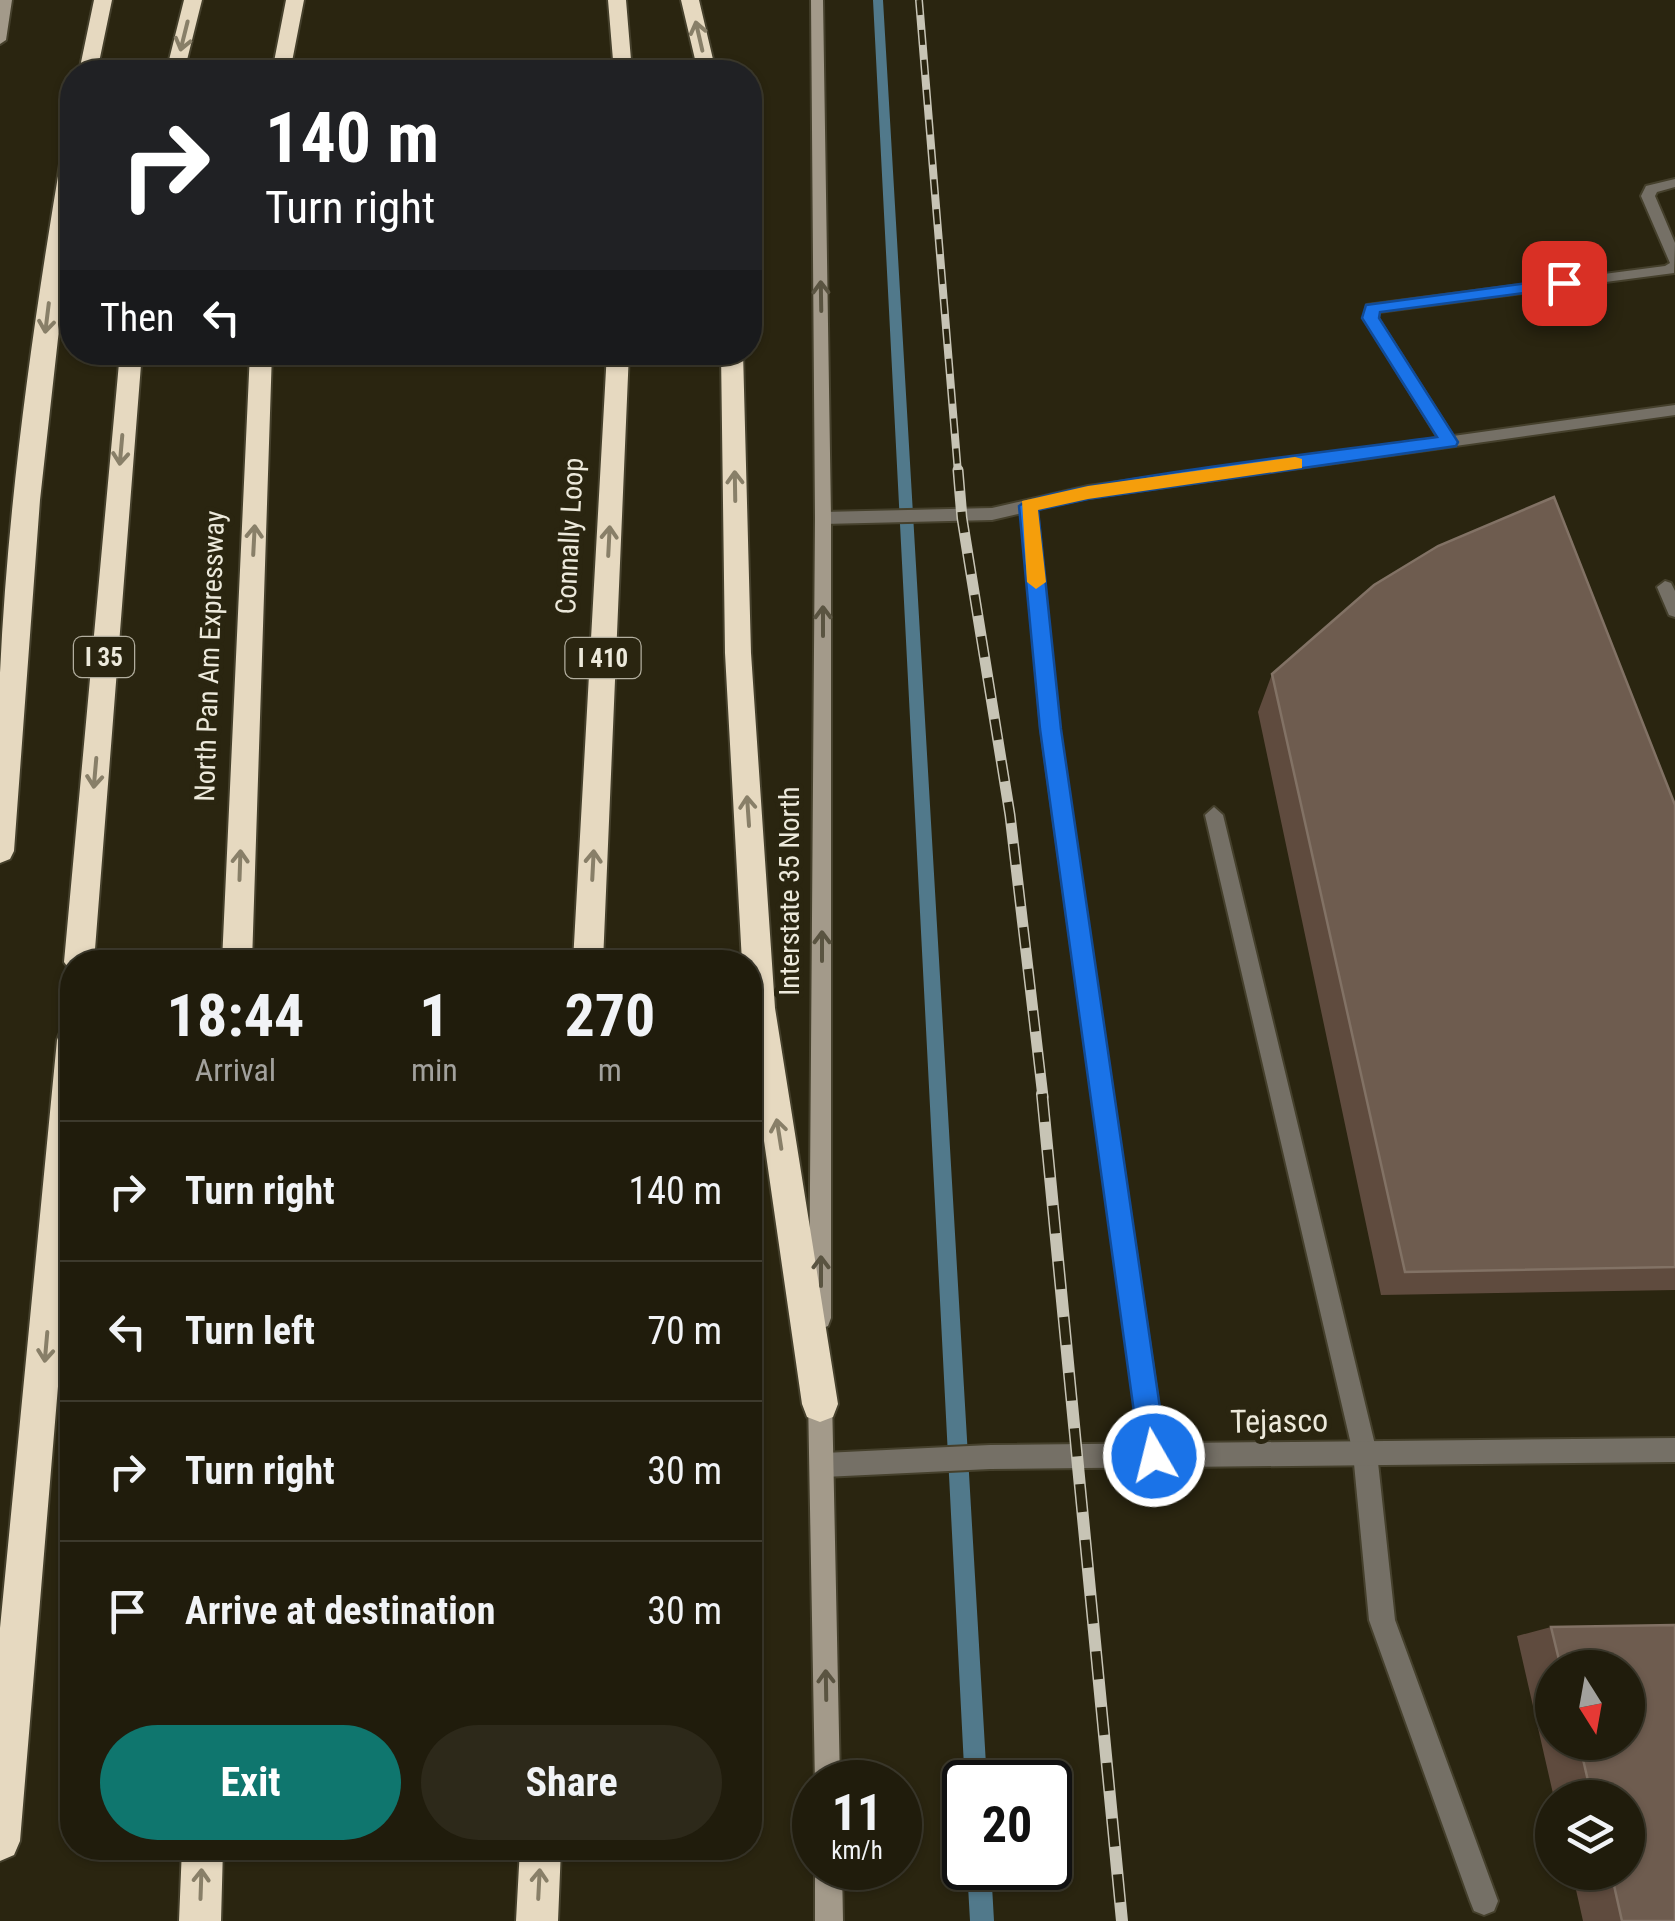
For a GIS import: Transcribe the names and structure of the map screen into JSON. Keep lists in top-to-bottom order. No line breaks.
{"streets":{"highway":["Connally Loop","North Pan Am Expressway","I 35","I 410"],"main road":["Interstate 35 North"],"street":["Tejasco"]},"crossings":[["Interstate 35 North","Tejasco"]],"one_way":["Interstate 35 North"],"north":"bottom","page":{"turn":["140 m","Turn right"],"then":"Then","eta":["18:44","Arrival","1","min","270","m"],"list":[{"name":"Turn right","value":"140 m"},{"name":"Turn left","value":"70 m"},{"name":"Turn right","value":"30 m"},{"name":"Arrive at destination","value":"30 m"}],"buttons":["Exit","Share"],"speed":"11 km/h","limit":"20"}}
